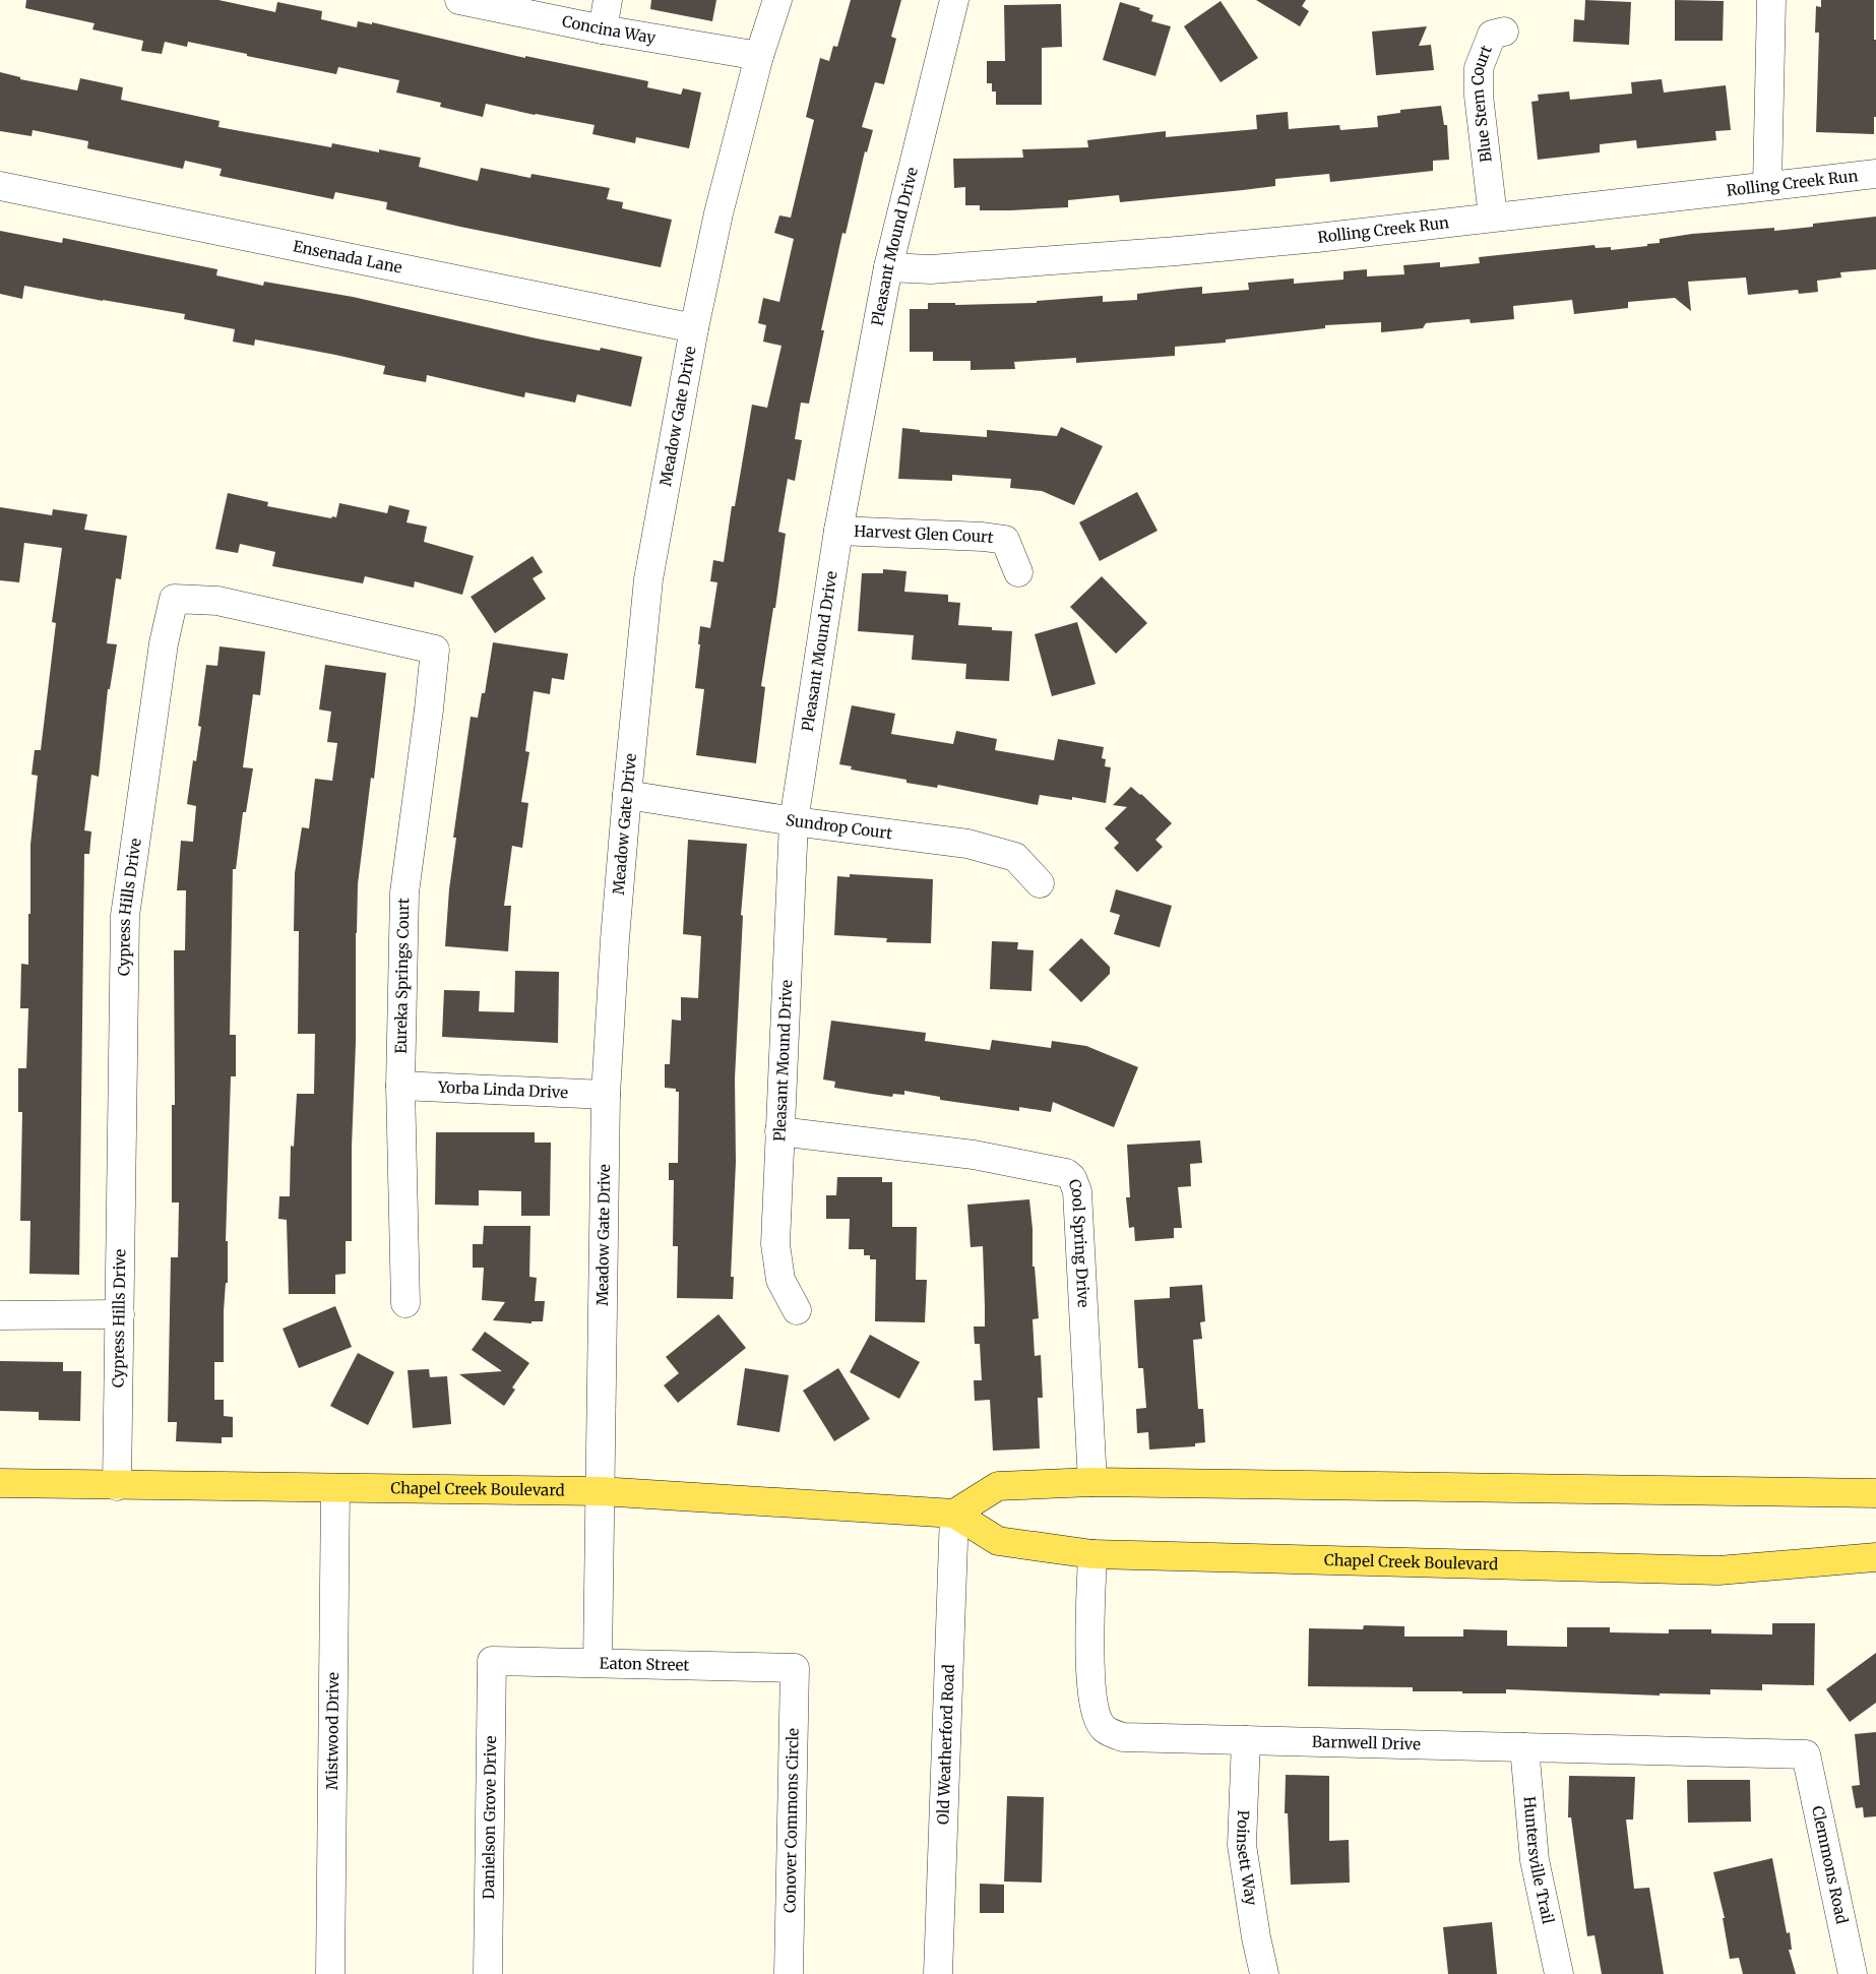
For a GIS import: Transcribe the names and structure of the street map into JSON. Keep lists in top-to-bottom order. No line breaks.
{"streets":{"main road":["Chapel Creek Boulevard"],"street":["Concina Way","Blue Stem Court","Rolling Creek Run","Pleasant Mound Drive","Ensenada Lane","Meadow Gate Drive","Harvest Glen Court","Sundrop Court","Cypress Hills Drive","Eureka Springs Court","Yorba Linda Drive","Cool Spring Drive","Eaton Street","Mistwood Drive","Old Weatherford Road","Barnwell Drive","Danielson Grove Drive","Conover Commons Circle","Poinsett Way","Huntersville Trail","Clemmons Road"]},"crossings":[["Concina Way","Meadow Gate Drive"],["Blue Stem Court","Rolling Creek Run"],["Rolling Creek Run","Pleasant Mound Drive"],["Pleasant Mound Drive","Harvest Glen Court"],["Pleasant Mound Drive","Sundrop Court"],["Pleasant Mound Drive","Cool Spring Drive"],["Ensenada Lane","Meadow Gate Drive"],["Meadow Gate Drive","Sundrop Court"],["Meadow Gate Drive","Yorba Linda Drive"],["Meadow Gate Drive","Chapel Creek Boulevard"],["Meadow Gate Drive","Eaton Street"],["Cypress Hills Drive","Eureka Springs Court"],["Cypress Hills Drive","Chapel Creek Boulevard"],["Eureka Springs Court","Yorba Linda Drive"],["Chapel Creek Boulevard","Mistwood Drive"],["Chapel Creek Boulevard","Old Weatherford Road"],["Chapel Creek Boulevard","Barnwell Drive"],["Eaton Street","Danielson Grove Drive"],["Eaton Street","Conover Commons Circle"],["Barnwell Drive","Poinsett Way"],["Barnwell Drive","Huntersville Trail"],["Barnwell Drive","Clemmons Road"]]}
